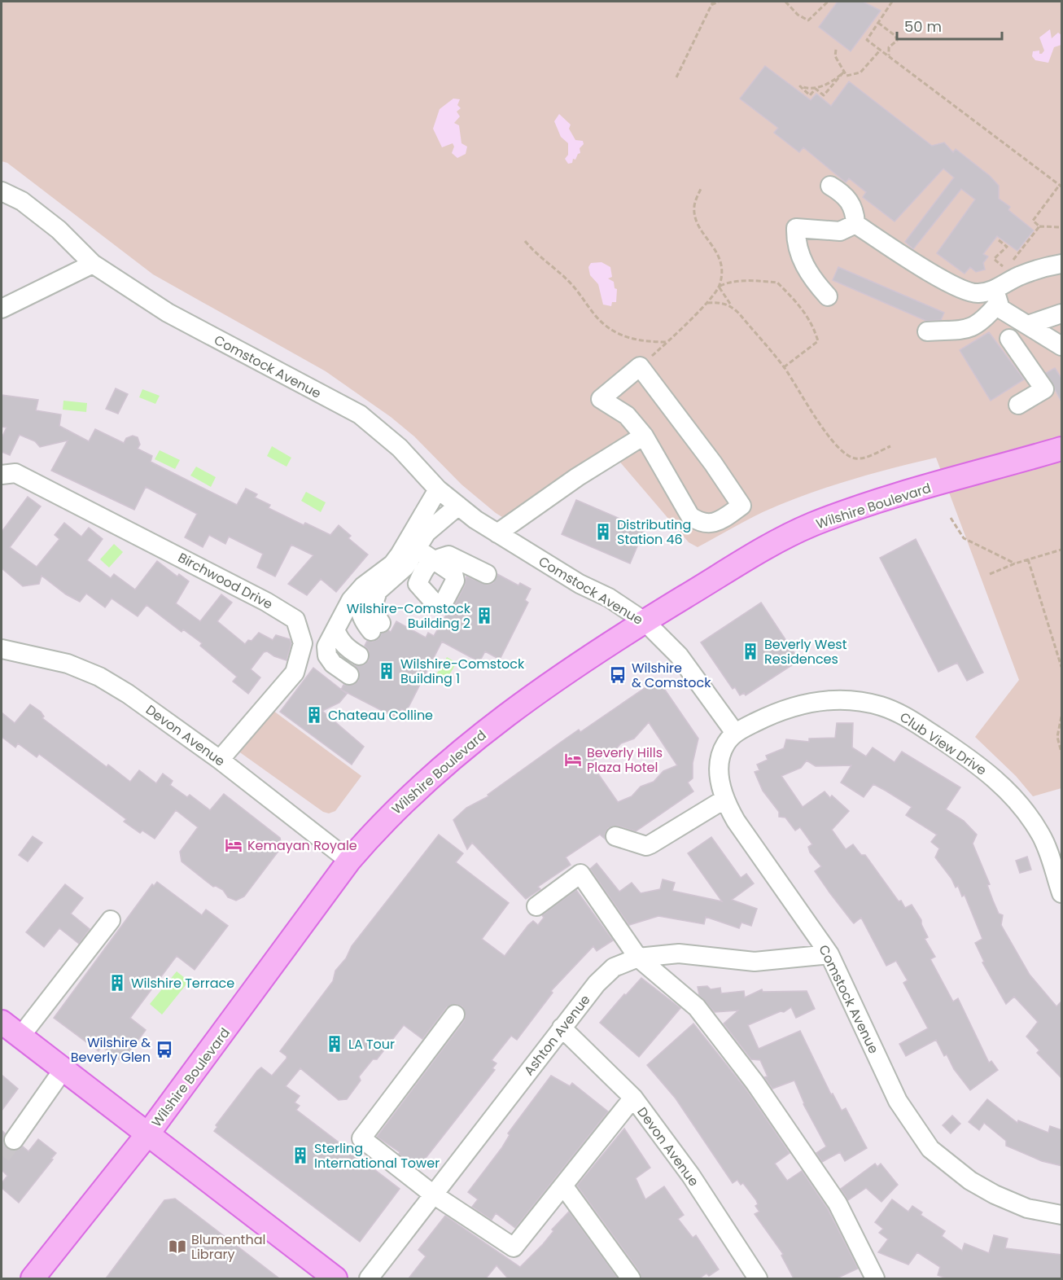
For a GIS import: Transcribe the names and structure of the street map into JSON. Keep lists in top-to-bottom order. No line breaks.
{"streets":{"main road":["Wilshire Boulevard"],"street":["Comstock Avenue","Birchwood Drive","Devon Avenue","Club View Drive","Ashton Avenue"]},"crossings":[["Comstock Avenue","Wilshire Boulevard"],["Comstock Avenue","Club View Drive"],["Comstock Avenue","Ashton Avenue"],["Wilshire Boulevard","Devon Avenue"],["Birchwood Drive","Devon Avenue"],["Devon Avenue","Ashton Avenue"]],"places":{"building":["Distributing Station 46","Wilshire-Comstock Building 2","Beverly West Residences","Wilshire-Comstock Building 1","Chateau Colline","Wilshire Terrace","LA Tour","Sterling International Tower"],"bus stop":["Wilshire & Comstock","Wilshire & Beverly Glen"],"hotel":["Beverly Hills Plaza Hotel","Kemayan Royale"],"library":["Blumenthal Library"]},"scale_bar":"50 m"}
